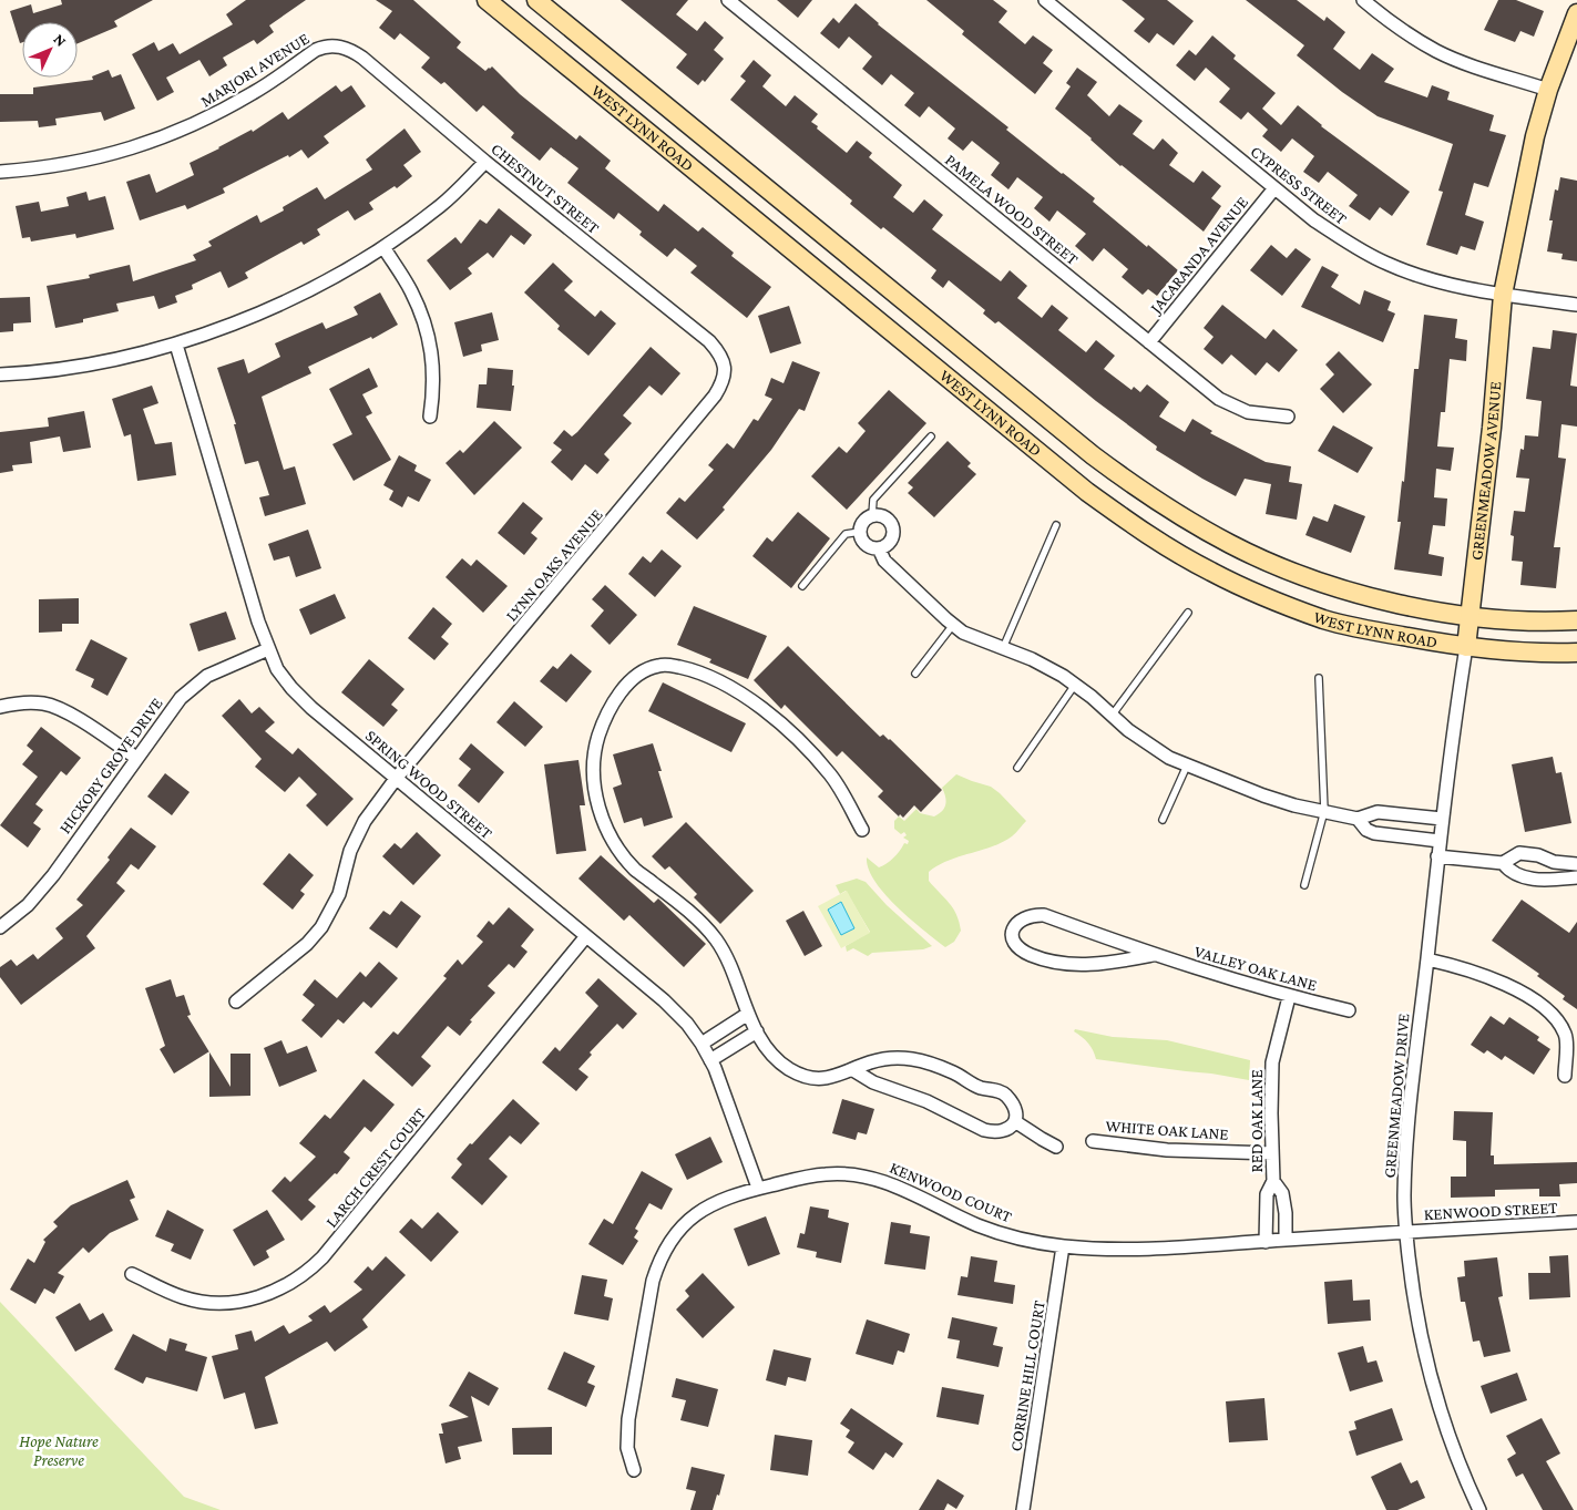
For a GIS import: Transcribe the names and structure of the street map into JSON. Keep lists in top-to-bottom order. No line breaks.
{"streets":{"main road":["WEST LYNN ROAD","GREENMEADOW AVENUE"],"street":["MARJORI AVENUE","CYPRESS STREET","CHESTNUT STREET","PAMELA WOOD STREET","JACARANDA AVENUE","LYNN OAKS AVENUE","HICKORY GROVE DRIVE","SPRING WOOD STREET","VALLEY OAK LANE","GREENMEADOW DRIVE","RED OAK LANE","WHITE OAK LANE","LARCH CREST COURT","KENWOOD COURT","KENWOOD STREET","CORRINE HILL COURT"]},"crossings":[["MARJORI AVENUE","CHESTNUT STREET"],["WEST LYNN ROAD","GREENMEADOW AVENUE"],["WEST LYNN ROAD","GREENMEADOW DRIVE"],["CYPRESS STREET","JACARANDA AVENUE"],["CYPRESS STREET","GREENMEADOW AVENUE"],["CHESTNUT STREET","LYNN OAKS AVENUE"],["PAMELA WOOD STREET","JACARANDA AVENUE"],["GREENMEADOW AVENUE","GREENMEADOW DRIVE"],["LYNN OAKS AVENUE","SPRING WOOD STREET"],["HICKORY GROVE DRIVE","SPRING WOOD STREET"],["SPRING WOOD STREET","LARCH CREST COURT"],["SPRING WOOD STREET","KENWOOD COURT"],["VALLEY OAK LANE","RED OAK LANE"],["GREENMEADOW DRIVE","KENWOOD COURT"],["GREENMEADOW DRIVE","KENWOOD STREET"],["RED OAK LANE","WHITE OAK LANE"],["RED OAK LANE","KENWOOD COURT"],["KENWOOD COURT","KENWOOD STREET"],["KENWOOD COURT","CORRINE HILL COURT"]],"parks":["Hope Nature Preserve"],"north":"top right"}
